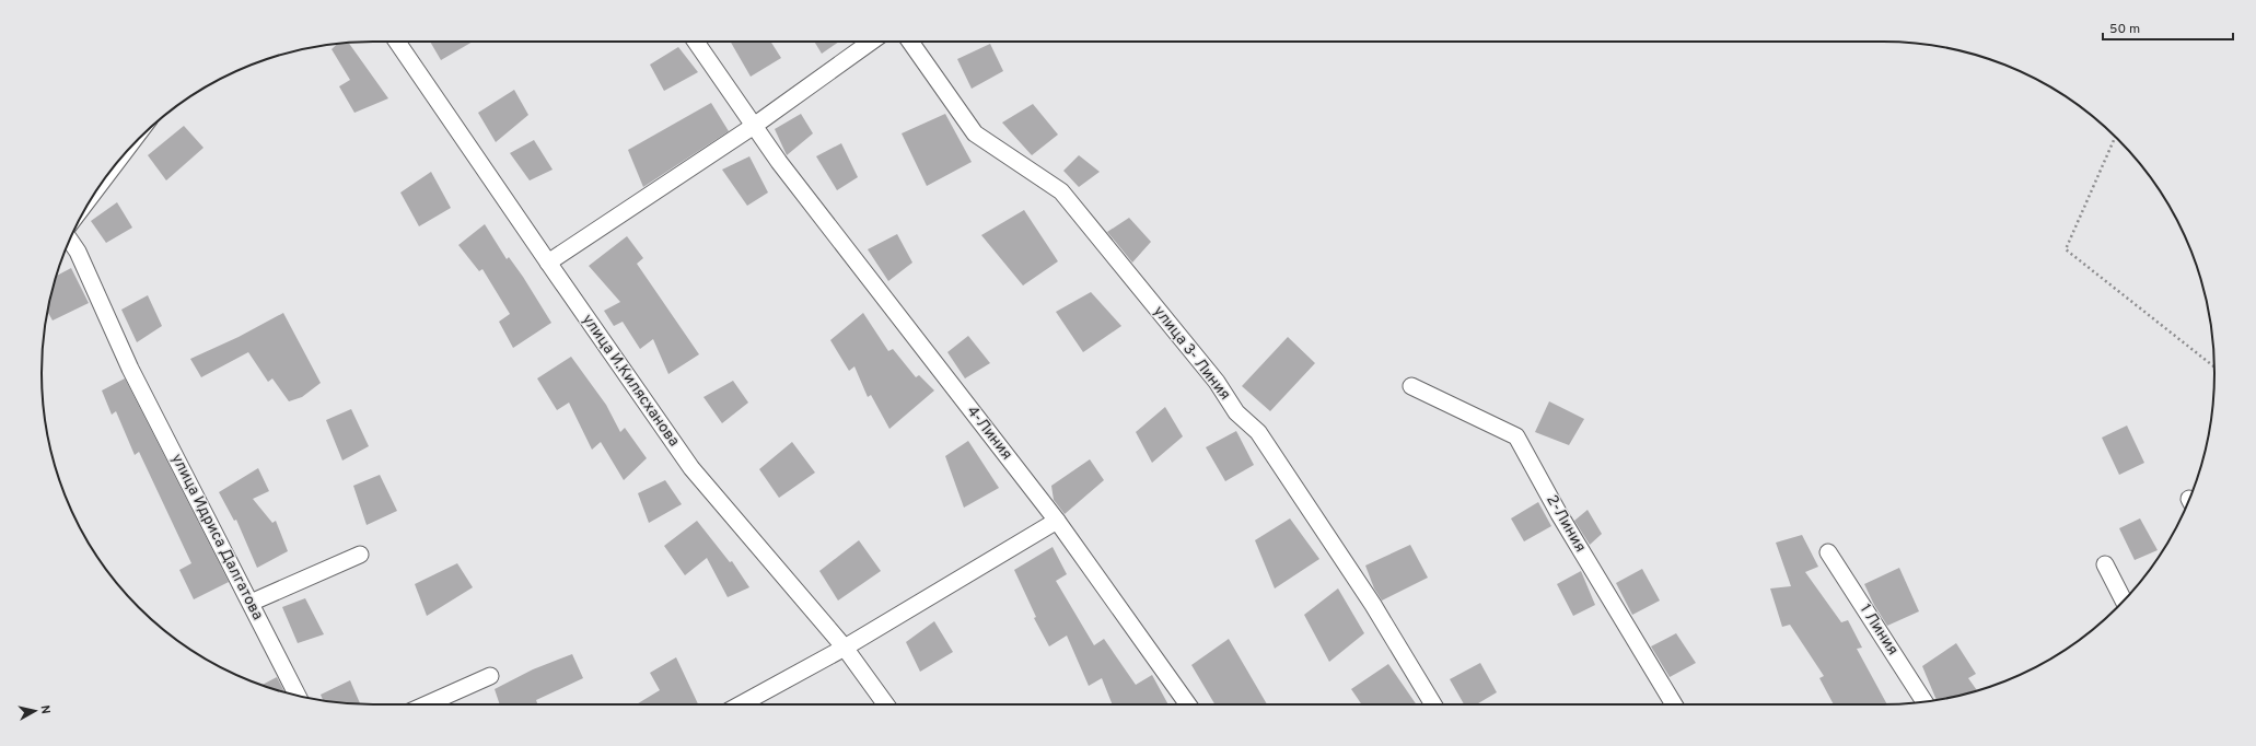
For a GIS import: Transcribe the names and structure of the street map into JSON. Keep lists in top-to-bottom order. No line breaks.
{"streets":{"street":["улица 3- Линия","улица И.Килясханова","4-Линия","2-Линия","улица Идриса Далгатова","1 Линия"]},"scale_bar":"50 m","north":"right"}
